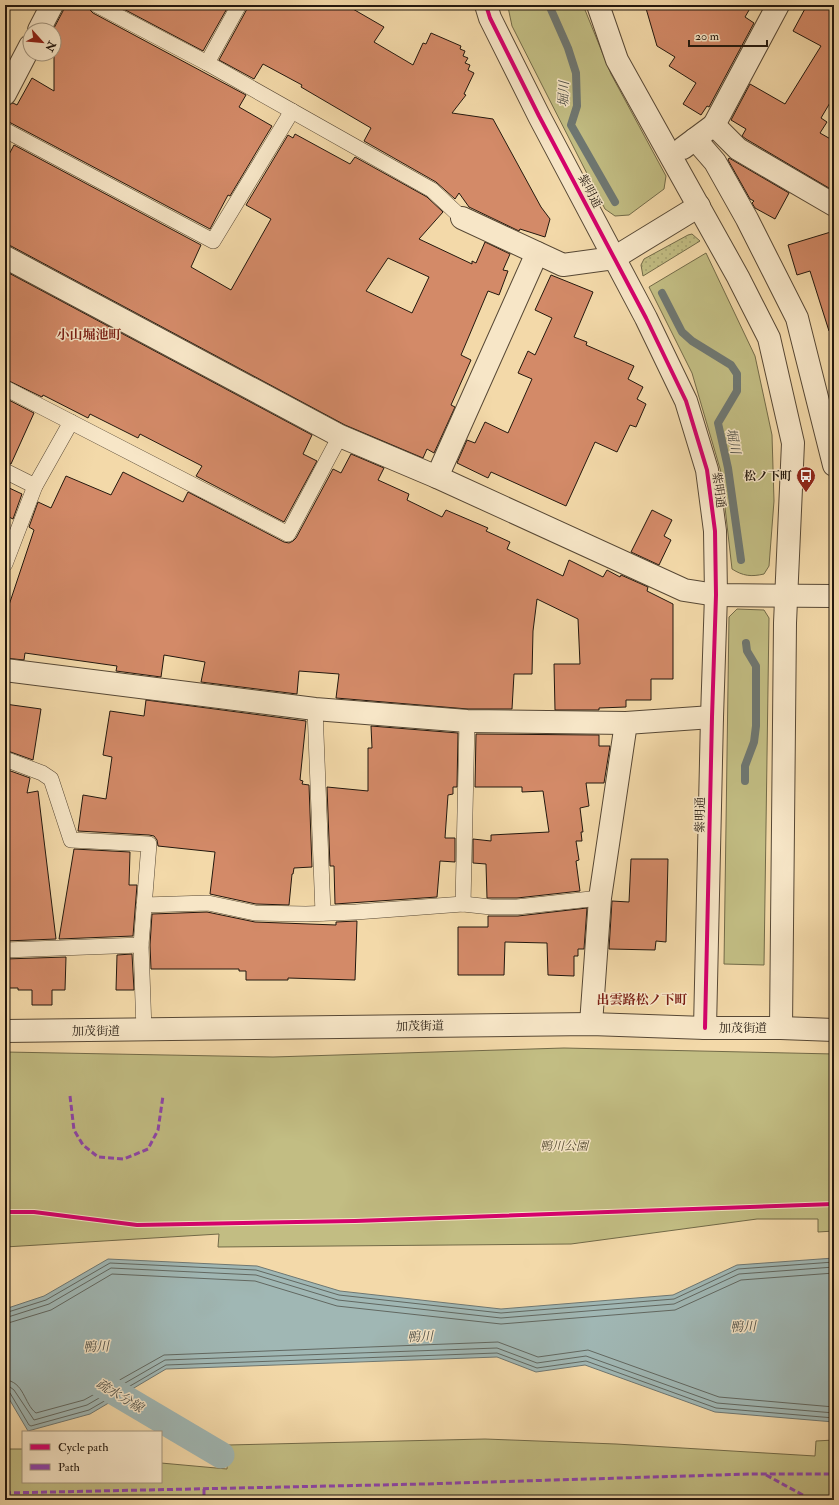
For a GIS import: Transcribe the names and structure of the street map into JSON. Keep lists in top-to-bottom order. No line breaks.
{"streets":{"street":["紫明通","加茂街道"]},"crossings":[["紫明通","加茂街道"]],"districts":["小山堀池町","出雲路松ノ下町"],"water":["堀川","鴨川","疏水分線"],"parks":["鴨川公園"],"places":{"bus stop":["松ノ下町"]},"legend":["Cycle path","Path"],"scale_bar":"20 m","north":"bottom right"}
